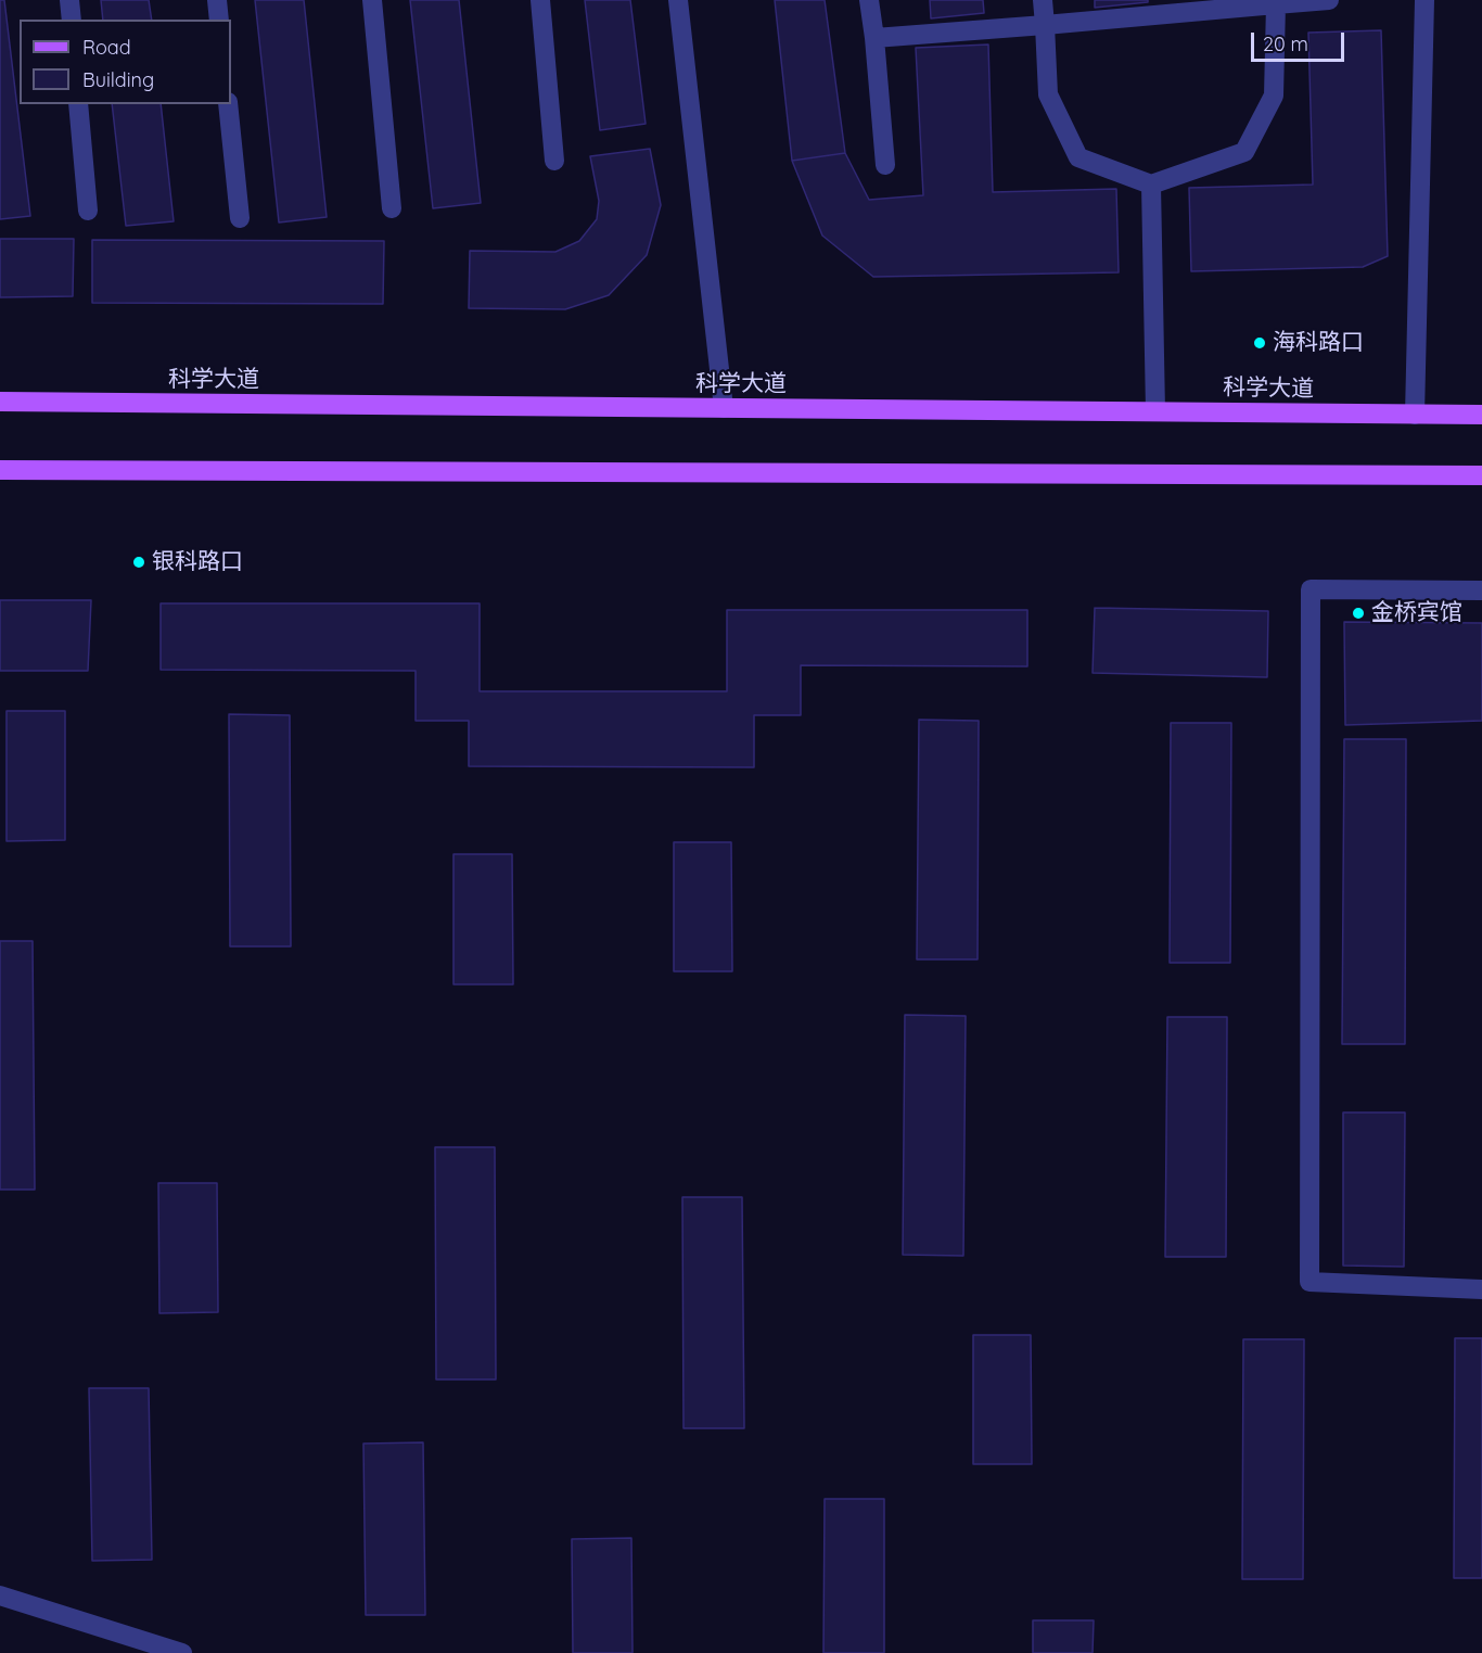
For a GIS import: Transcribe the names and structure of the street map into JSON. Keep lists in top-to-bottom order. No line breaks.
{"streets":{"main road":["科学大道"]},"places":["海科路口","银科路口","金桥宾馆"],"legend":["Road","Building"],"scale_bar":"20 m"}
